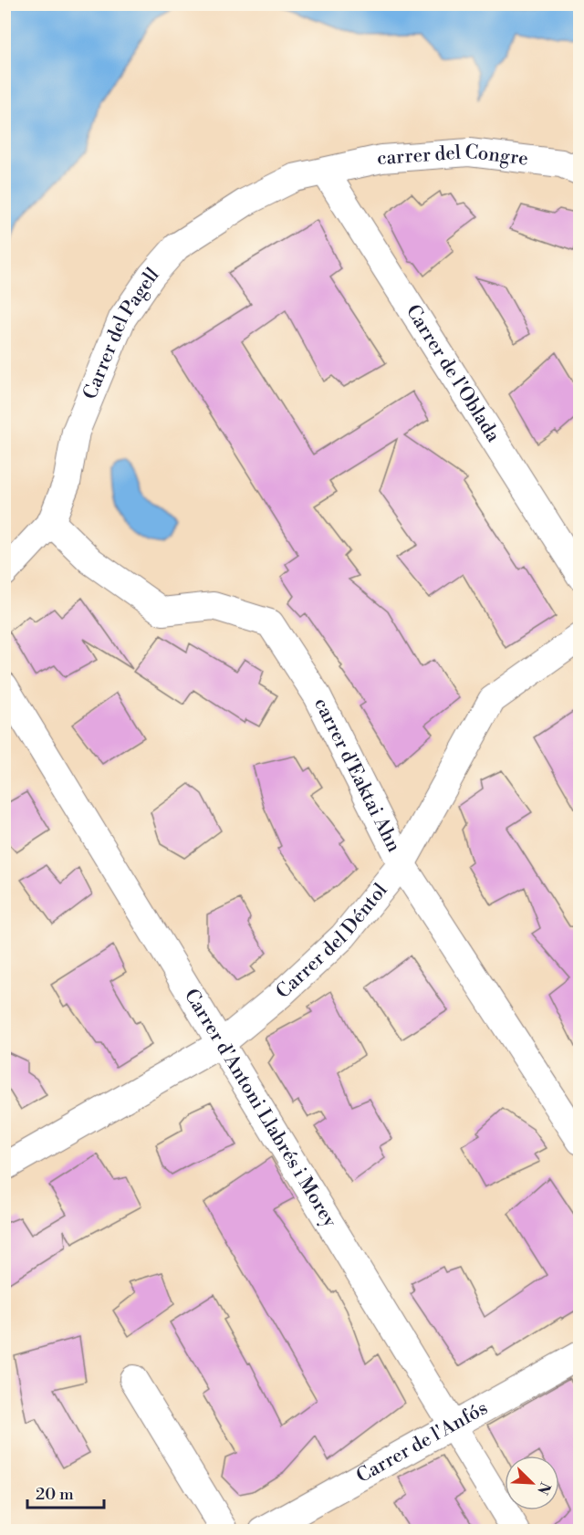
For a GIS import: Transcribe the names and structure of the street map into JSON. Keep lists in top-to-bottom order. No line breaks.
{"streets":{"street":["carrer del Congre","Carrer del Pagell","Carrer de l'Oblada","carrer d'Eaktai Ahn","Carrer del Déntol","Carrer d'Antoni Llabrés i Morey","Carrer de l'Anfós"]},"crossings":[["carrer del Congre","Carrer del Pagell"],["carrer del Congre","Carrer de l'Oblada"],["Carrer del Pagell","Carrer de l'Oblada"],["Carrer del Pagell","carrer d'Eaktai Ahn"],["carrer d'Eaktai Ahn","Carrer del Déntol"],["Carrer del Déntol","Carrer d'Antoni Llabrés i Morey"],["Carrer d'Antoni Llabrés i Morey","Carrer de l'Anfós"]],"scale_bar":"20 m","north":"bottom right"}
